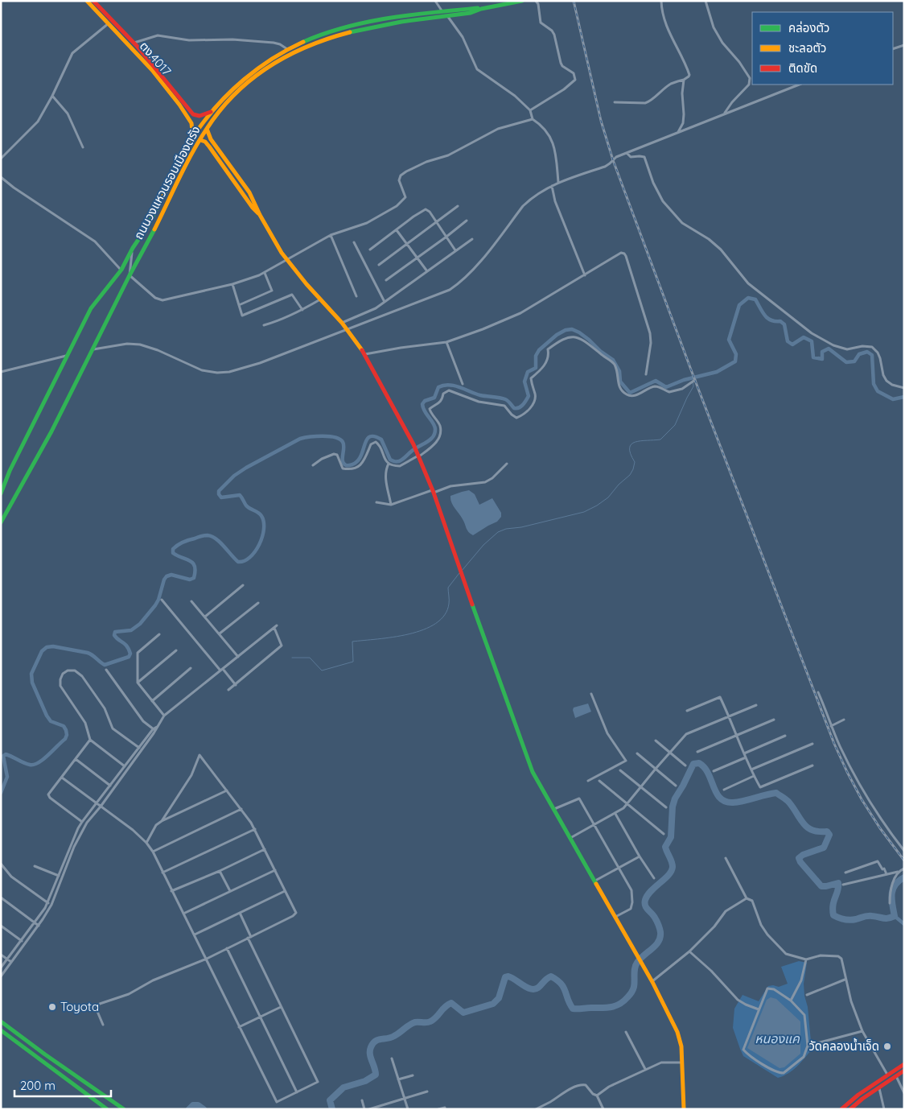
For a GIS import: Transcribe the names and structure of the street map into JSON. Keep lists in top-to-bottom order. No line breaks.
{"streets":{"main road":["ตง.4017","ถนนวงแหวนรอบเมืองตรัง"]},"crossings":[["ตง.4017","ถนนวงแหวนรอบเมืองตรัง"]],"water":["หนองแค"],"places":["Toyota","วัดคลองน้ำเจ็ด"],"legend":["คล่องตัว","ชะลอตัว","ติดขัด"],"scale_bar":"200 m"}
